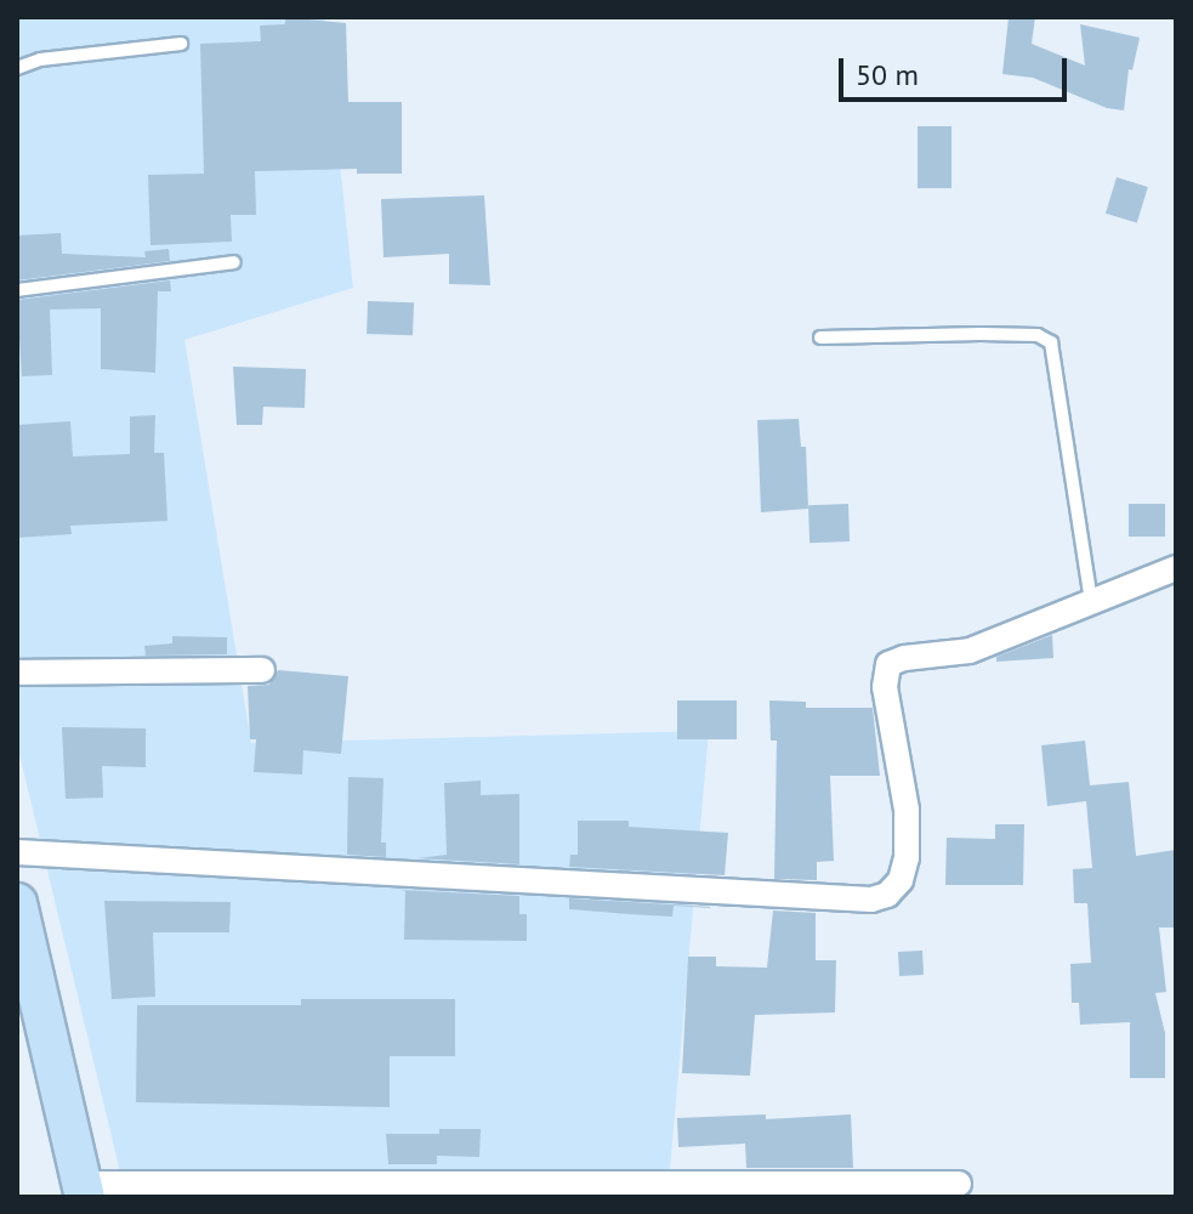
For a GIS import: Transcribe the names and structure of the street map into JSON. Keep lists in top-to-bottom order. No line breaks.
{"scale_bar":"50 m"}
